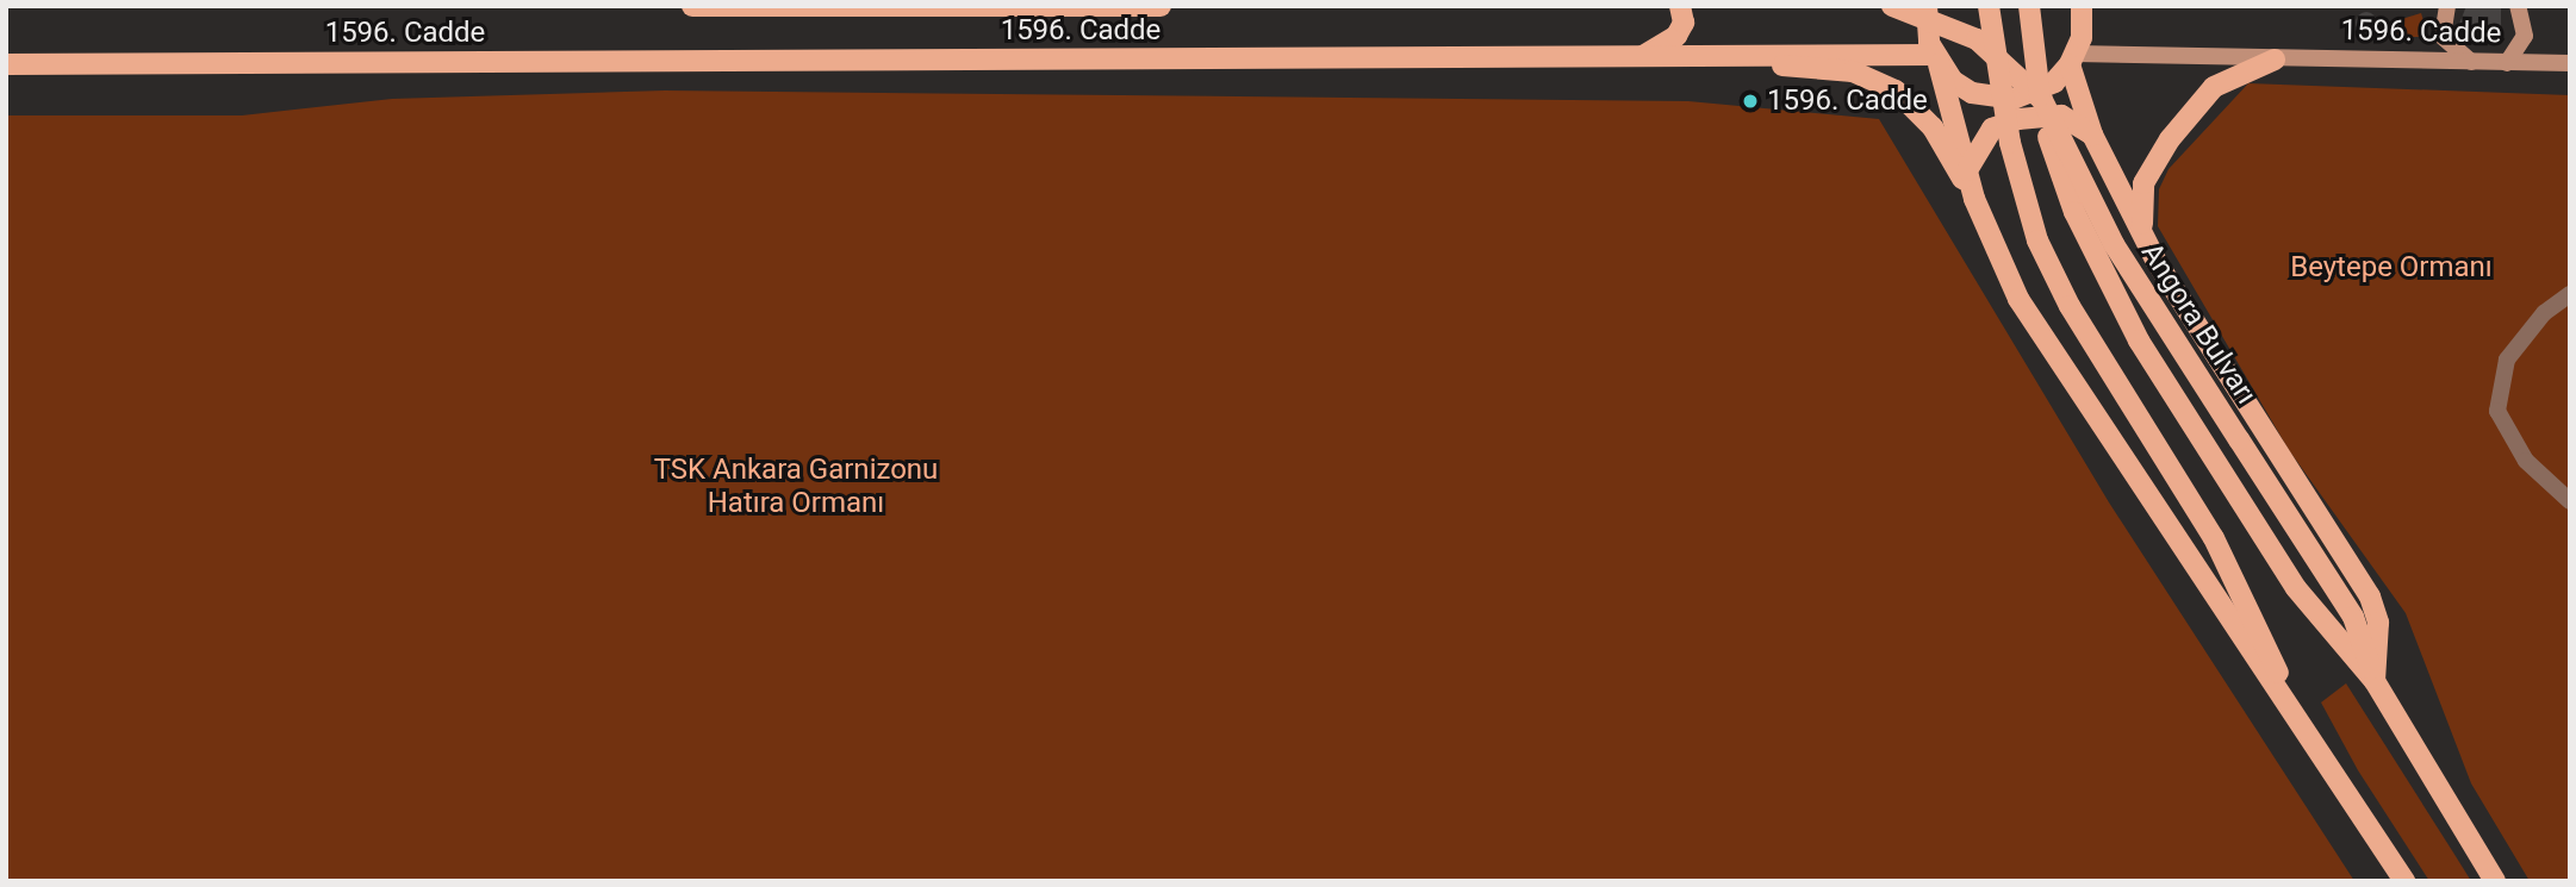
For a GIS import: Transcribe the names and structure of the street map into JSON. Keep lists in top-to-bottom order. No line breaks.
{"streets":{"main road":["1596. Cadde","Angora Bulvarı"]},"crossings":[["1596. Cadde","Angora Bulvarı"]],"parks":["Beytepe Ormanı","TSK Ankara Garnizonu Hatıra Ormanı"],"places":["1596. Cadde"]}
